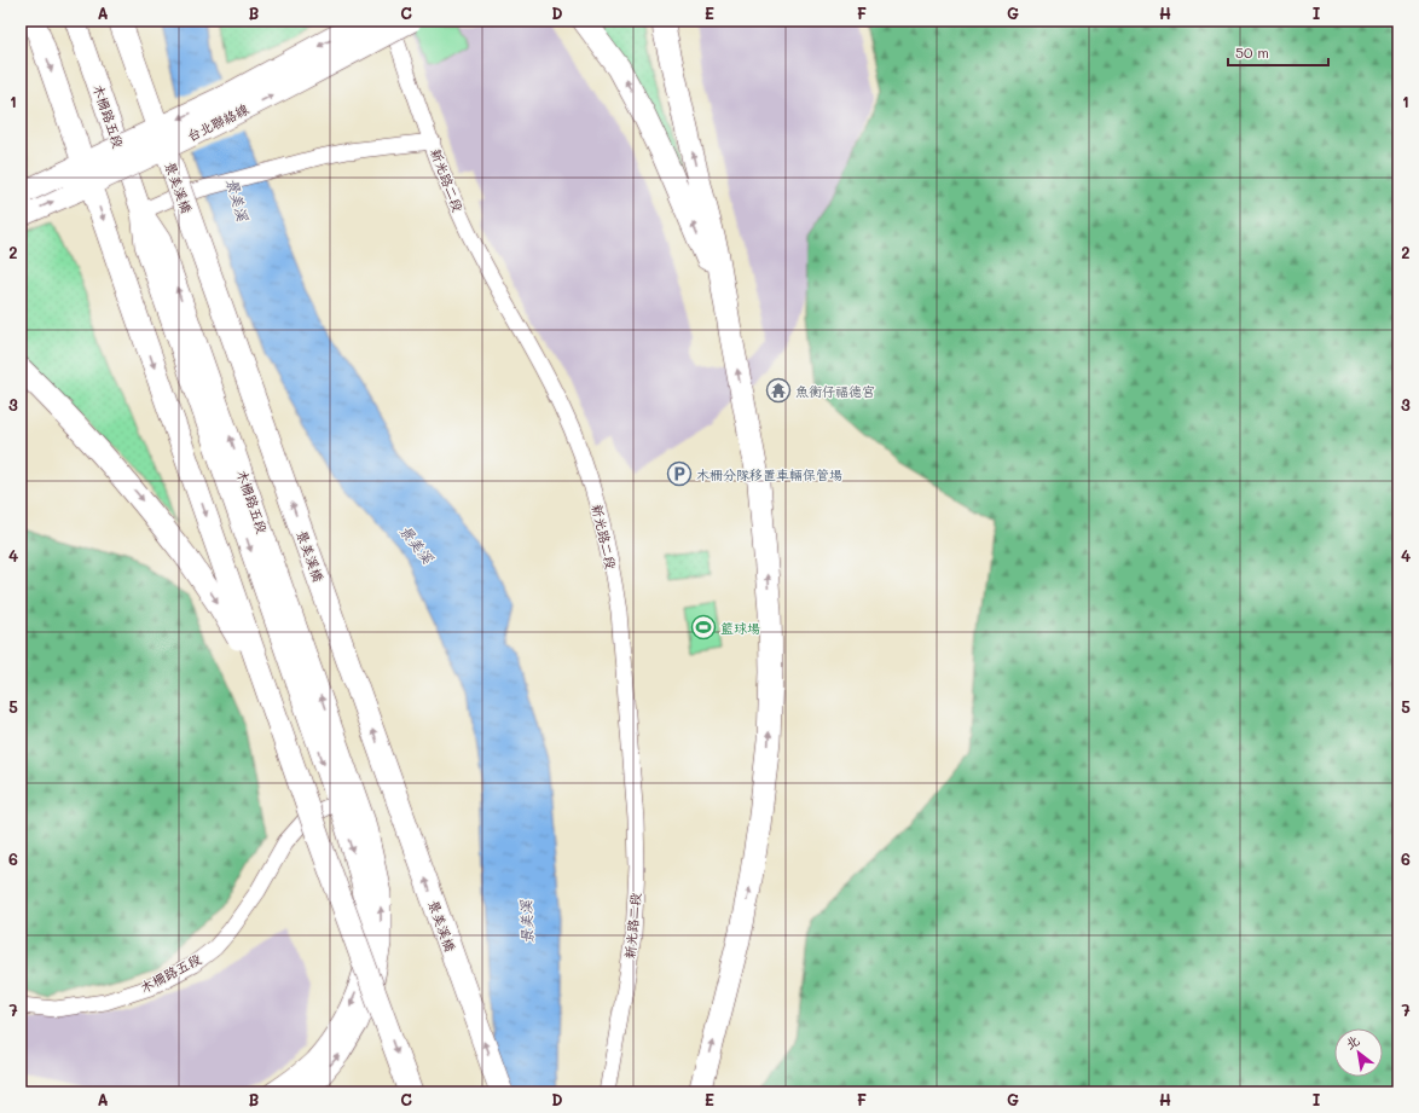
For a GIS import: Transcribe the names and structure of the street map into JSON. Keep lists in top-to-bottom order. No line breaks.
{"streets":{"highway":["台北聯絡線","景美溪橋"],"main road":["木柵路五段"],"street":["新光路二段"]},"water":["景美溪"],"places":{"temple":["魚衡仔福德宮"],"parking":["木柵分隊移置車輛保管場"],"sports":["籃球場"]},"scale_bar":"50 m","north":"top left","grid":{"columns":["A","B","C","D","E","F","G","H","I"],"rows":["1","2","3","4","5","6","7"]}}
